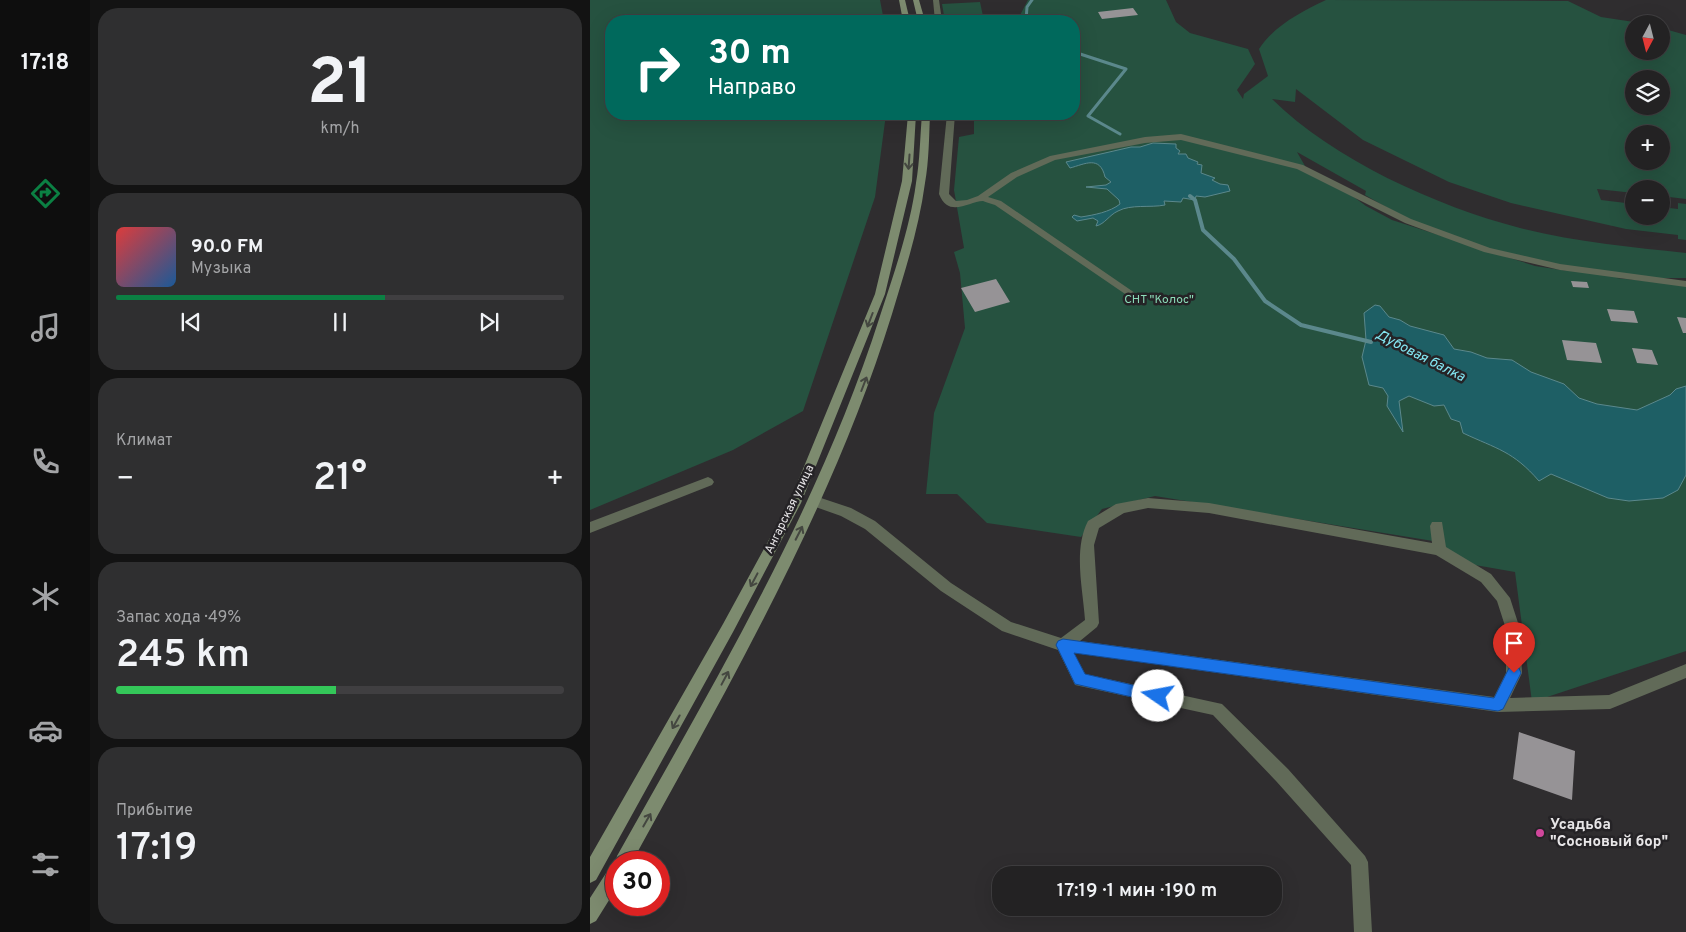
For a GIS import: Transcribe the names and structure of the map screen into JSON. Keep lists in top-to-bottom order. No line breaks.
{"streets":{"main road":["Ангарская улица"]},"water":["Дубовая балка"],"parks":["СНТ \"Колос\""],"places":["Усадьба \"Сосновый бор\""],"north":"bottom","page":{"tabs":"17:18","tile":[["21","km/h"],"Климат",["Запас хода · 49%","245 km"],["Прибытие","17:19"]],"map_buttons":["+","−"],"turn":["30 m","Направо"],"song":["90.0 FM","Музыка"],"heat":["−","21°","+"],"limit":"30","trip":"17:19 · 1 мин · 190 m"}}
